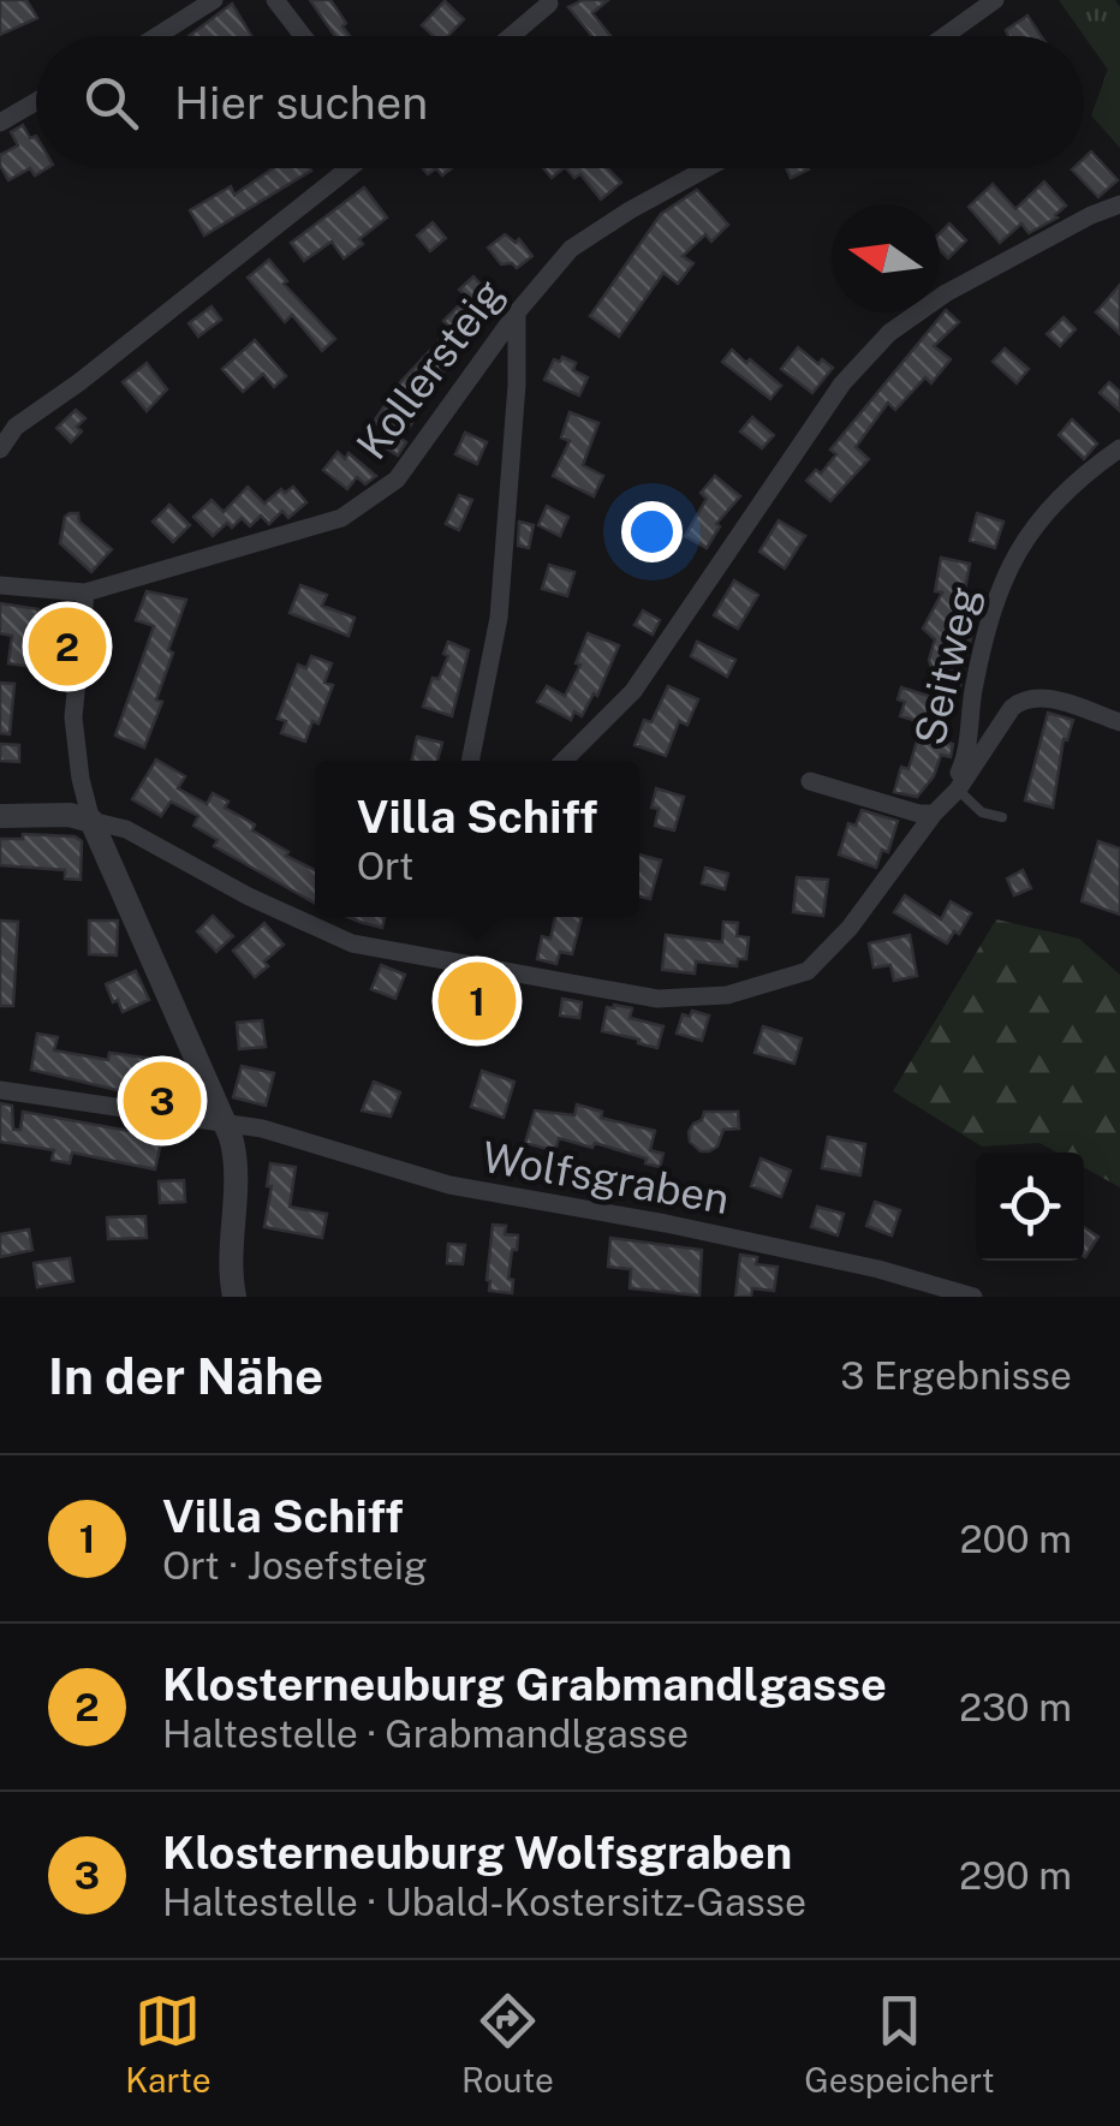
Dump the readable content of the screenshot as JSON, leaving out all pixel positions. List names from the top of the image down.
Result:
{
  "streets": {
    "street": ["Kollersteig", "Seitweg", "Wolfsgraben"]
  },
  "north": "left",
  "page": {
    "search": "Hier suchen",
    "pins": ["2", "1", "3"],
    "popup": ["Villa Schiff", "Ort"],
    "heading": ["In der Nähe", "3 Ergebnisse"],
    "list": [
      {
        "mark": "1",
        "name": "Villa Schiff",
        "note": "Ort · Josefsteig",
        "value": "200 m"
      },
      {
        "mark": "2",
        "name": "Klosterneuburg Grabmandlgasse",
        "note": "Haltestelle · Grabmandlgasse",
        "value": "230 m"
      },
      {
        "mark": "3",
        "name": "Klosterneuburg Wolfsgraben",
        "note": "Haltestelle · Ubald-Kostersitz-Gasse",
        "value": "290 m"
      }
    ],
    "nav": ["Karte", "Route", "Gespeichert"]
  }
}
